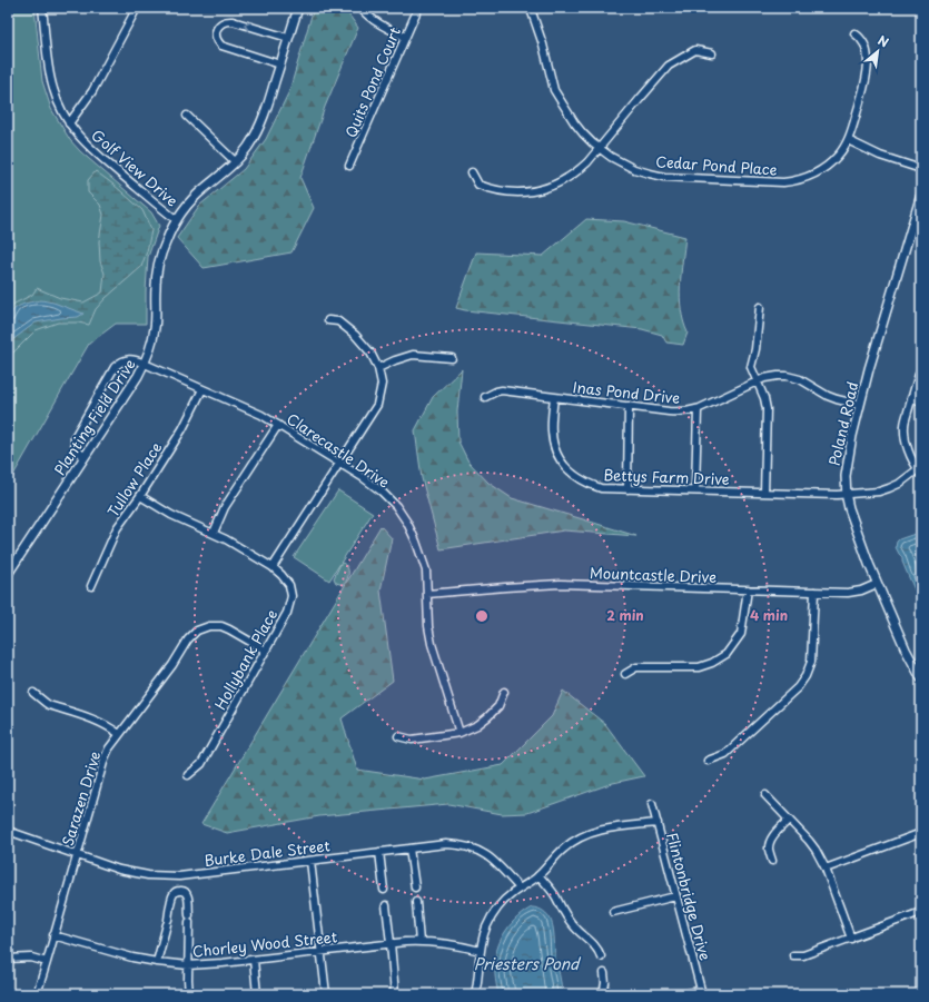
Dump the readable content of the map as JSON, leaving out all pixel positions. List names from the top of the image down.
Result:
{
  "streets": {
    "street": [
      "Quits Pond Court",
      "Cedar Pond Place",
      "Golf View Drive",
      "Inas Pond Drive",
      "Planting Field Drive",
      "Poland Road",
      "Clarecastle Drive",
      "Bettys Farm Drive",
      "Tullow Place",
      "Mountcastle Drive",
      "Hollybank Place",
      "Sarazen Drive",
      "Burke Dale Street",
      "Flintonbridge Drive",
      "Chorley Wood Street"
    ]
  },
  "crossings": [
    ["Golf View Drive", "Planting Field Drive"],
    ["Inas Pond Drive", "Poland Road"],
    ["Inas Pond Drive", "Bettys Farm Drive"],
    ["Planting Field Drive", "Clarecastle Drive"],
    ["Poland Road", "Bettys Farm Drive"],
    ["Poland Road", "Mountcastle Drive"],
    ["Clarecastle Drive", "Tullow Place"],
    ["Clarecastle Drive", "Mountcastle Drive"],
    ["Tullow Place", "Hollybank Place"],
    ["Hollybank Place", "Sarazen Drive"],
    ["Sarazen Drive", "Burke Dale Street"],
    ["Sarazen Drive", "Chorley Wood Street"]
  ],
  "water": ["Priesters Pond"],
  "north": "top right",
  "rings": ["2 min", "4 min"]
}
